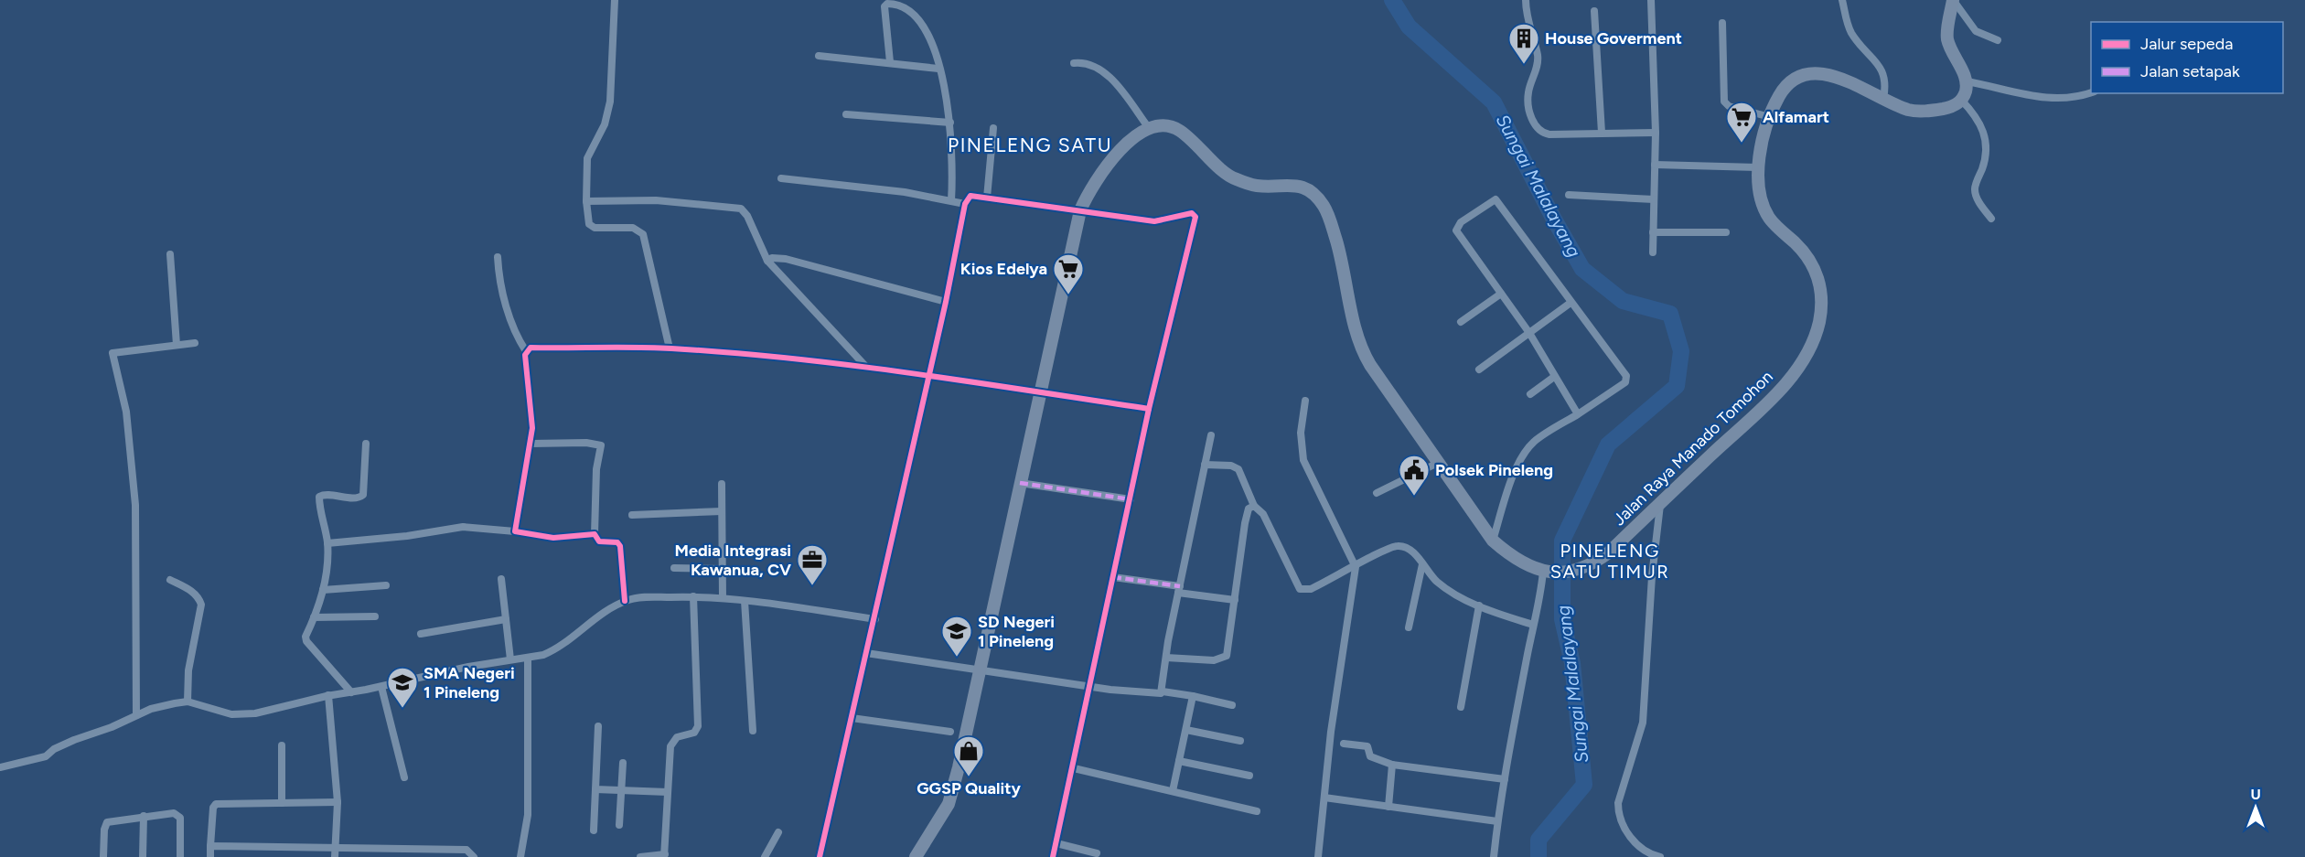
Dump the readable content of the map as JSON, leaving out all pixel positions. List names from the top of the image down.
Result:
{
  "streets": {
    "highway": ["Jalan Raya Manado Tomohon"]
  },
  "districts": ["PINELENG SATU", "PINELENG SATU TIMUR"],
  "water": ["Sungai Malalayang"],
  "places": {
    "building": ["House Goverment"],
    "supermarket": ["Alfamart", "Kios Edelya"],
    "public building": ["Polsek Pineleng"],
    "office": ["Media Integrasi Kawanua, CV"],
    "school or university": ["SD Negeri 1 Pineleng", "SMA Negeri 1 Pineleng"],
    "shop": ["GGSP Quality"]
  },
  "legend": ["Jalur sepeda", "Jalan setapak"],
  "north": "top"
}
